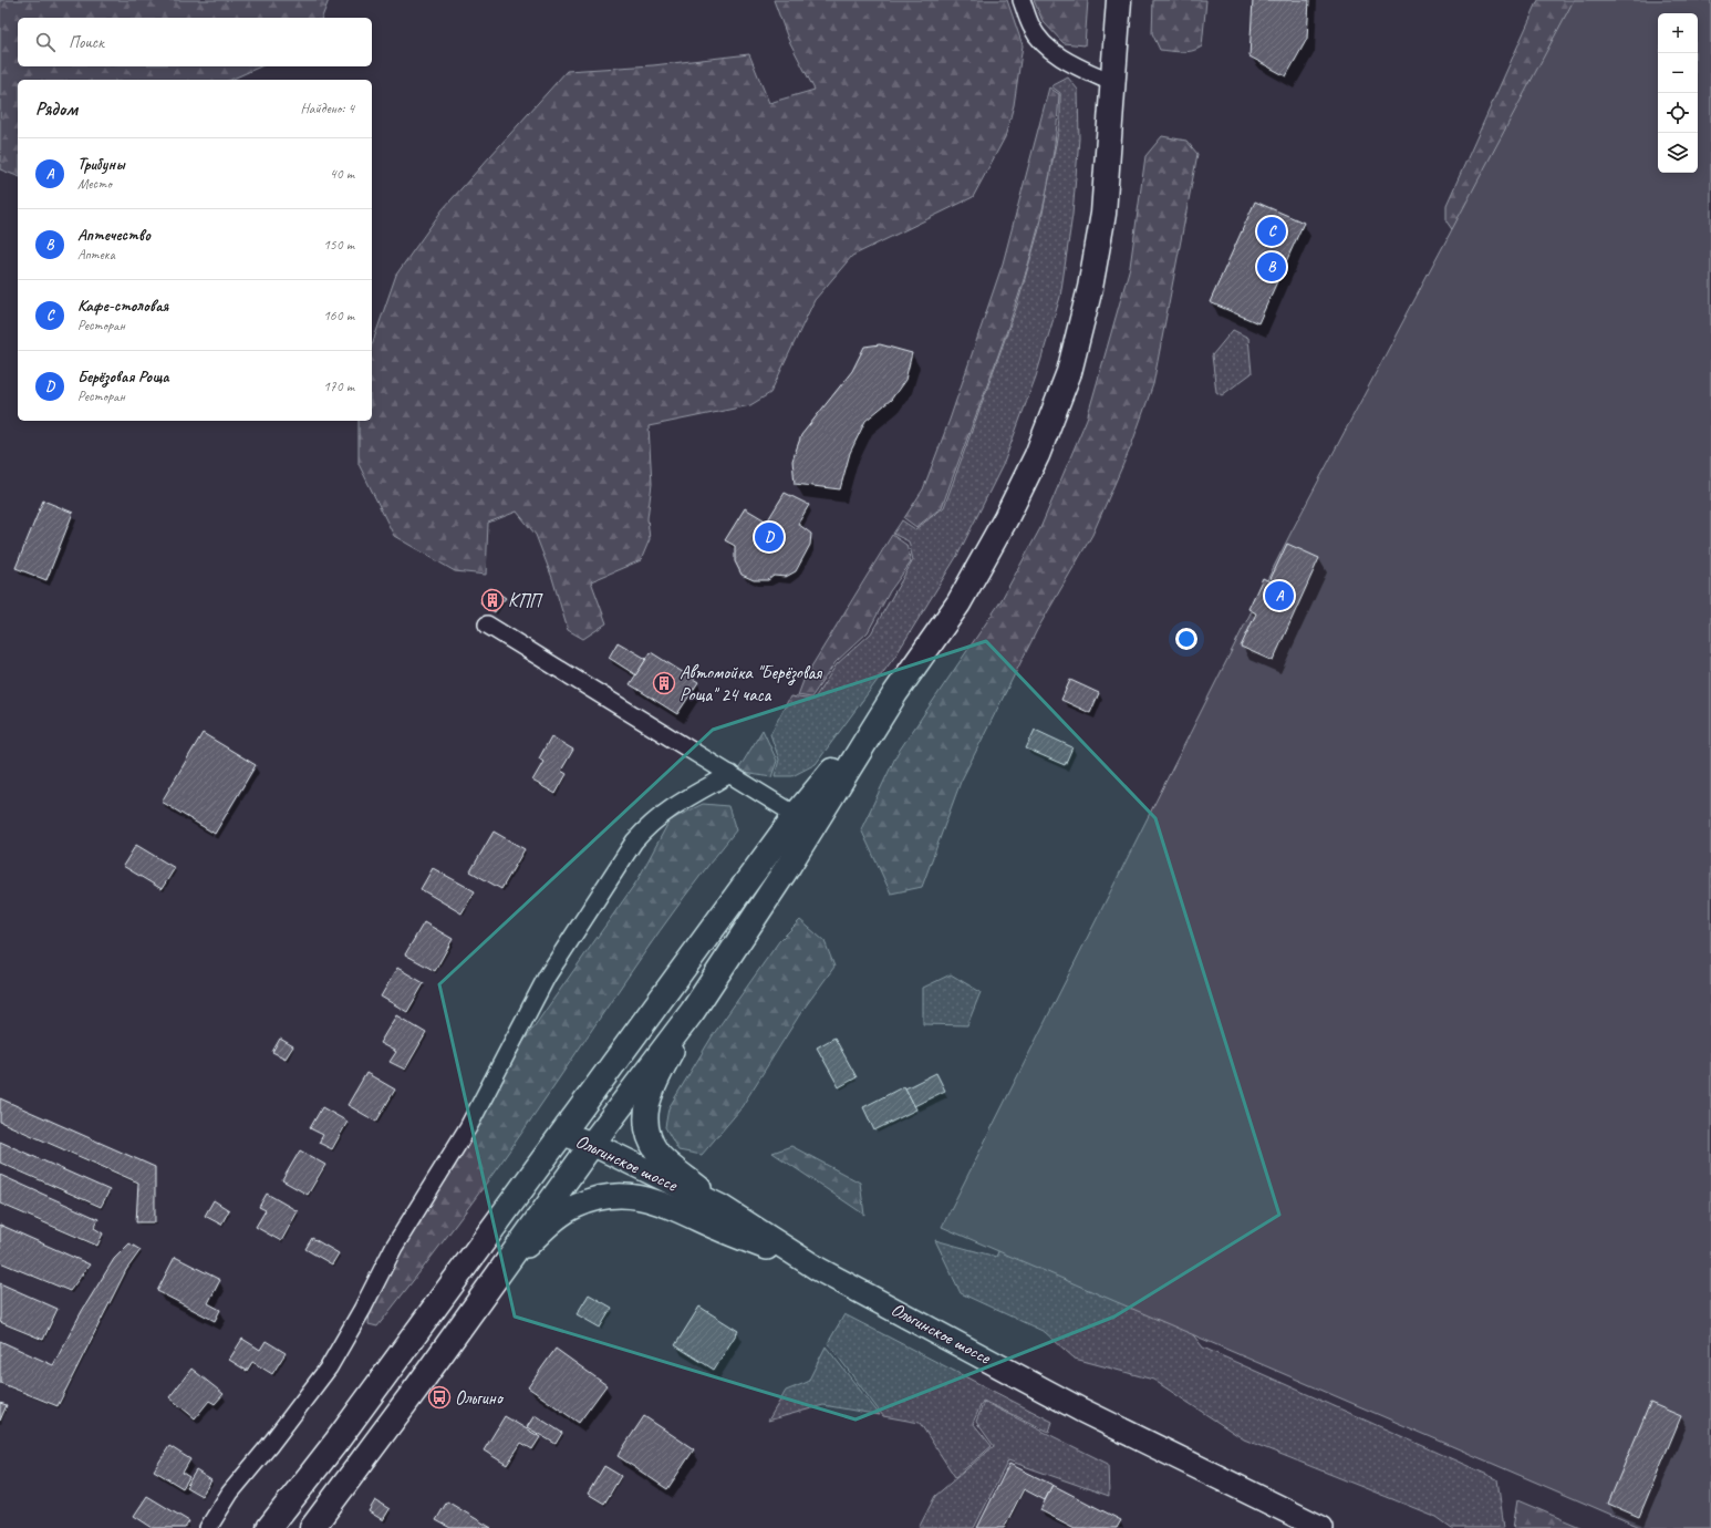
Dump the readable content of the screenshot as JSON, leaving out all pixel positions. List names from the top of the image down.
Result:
{
  "streets": {
    "main road": ["Ольгинское шоссе"]
  },
  "places": {
    "building": ["КПП", "Автомойка \"Берёзовая Роща\" 24 часа"],
    "bus stop": ["Ольгино"]
  },
  "page": {
    "map_buttons": ["+", "−"],
    "search": "Поиск",
    "heading": ["Рядом", "Найдено: 4"],
    "list": [
      {
        "mark": "A",
        "name": "Трибуны",
        "note": "Место",
        "value": "40 m"
      },
      {
        "mark": "B",
        "name": "Аптечество",
        "note": "Аптека",
        "value": "150 m"
      },
      {
        "mark": "C",
        "name": "Кафе-столовая",
        "note": "Ресторан",
        "value": "160 m"
      },
      {
        "mark": "D",
        "name": "Берёзовая Роща",
        "note": "Ресторан",
        "value": "170 m"
      }
    ],
    "pins": [
      "C",
      "B",
      "D",
      "A"
    ]
  }
}
